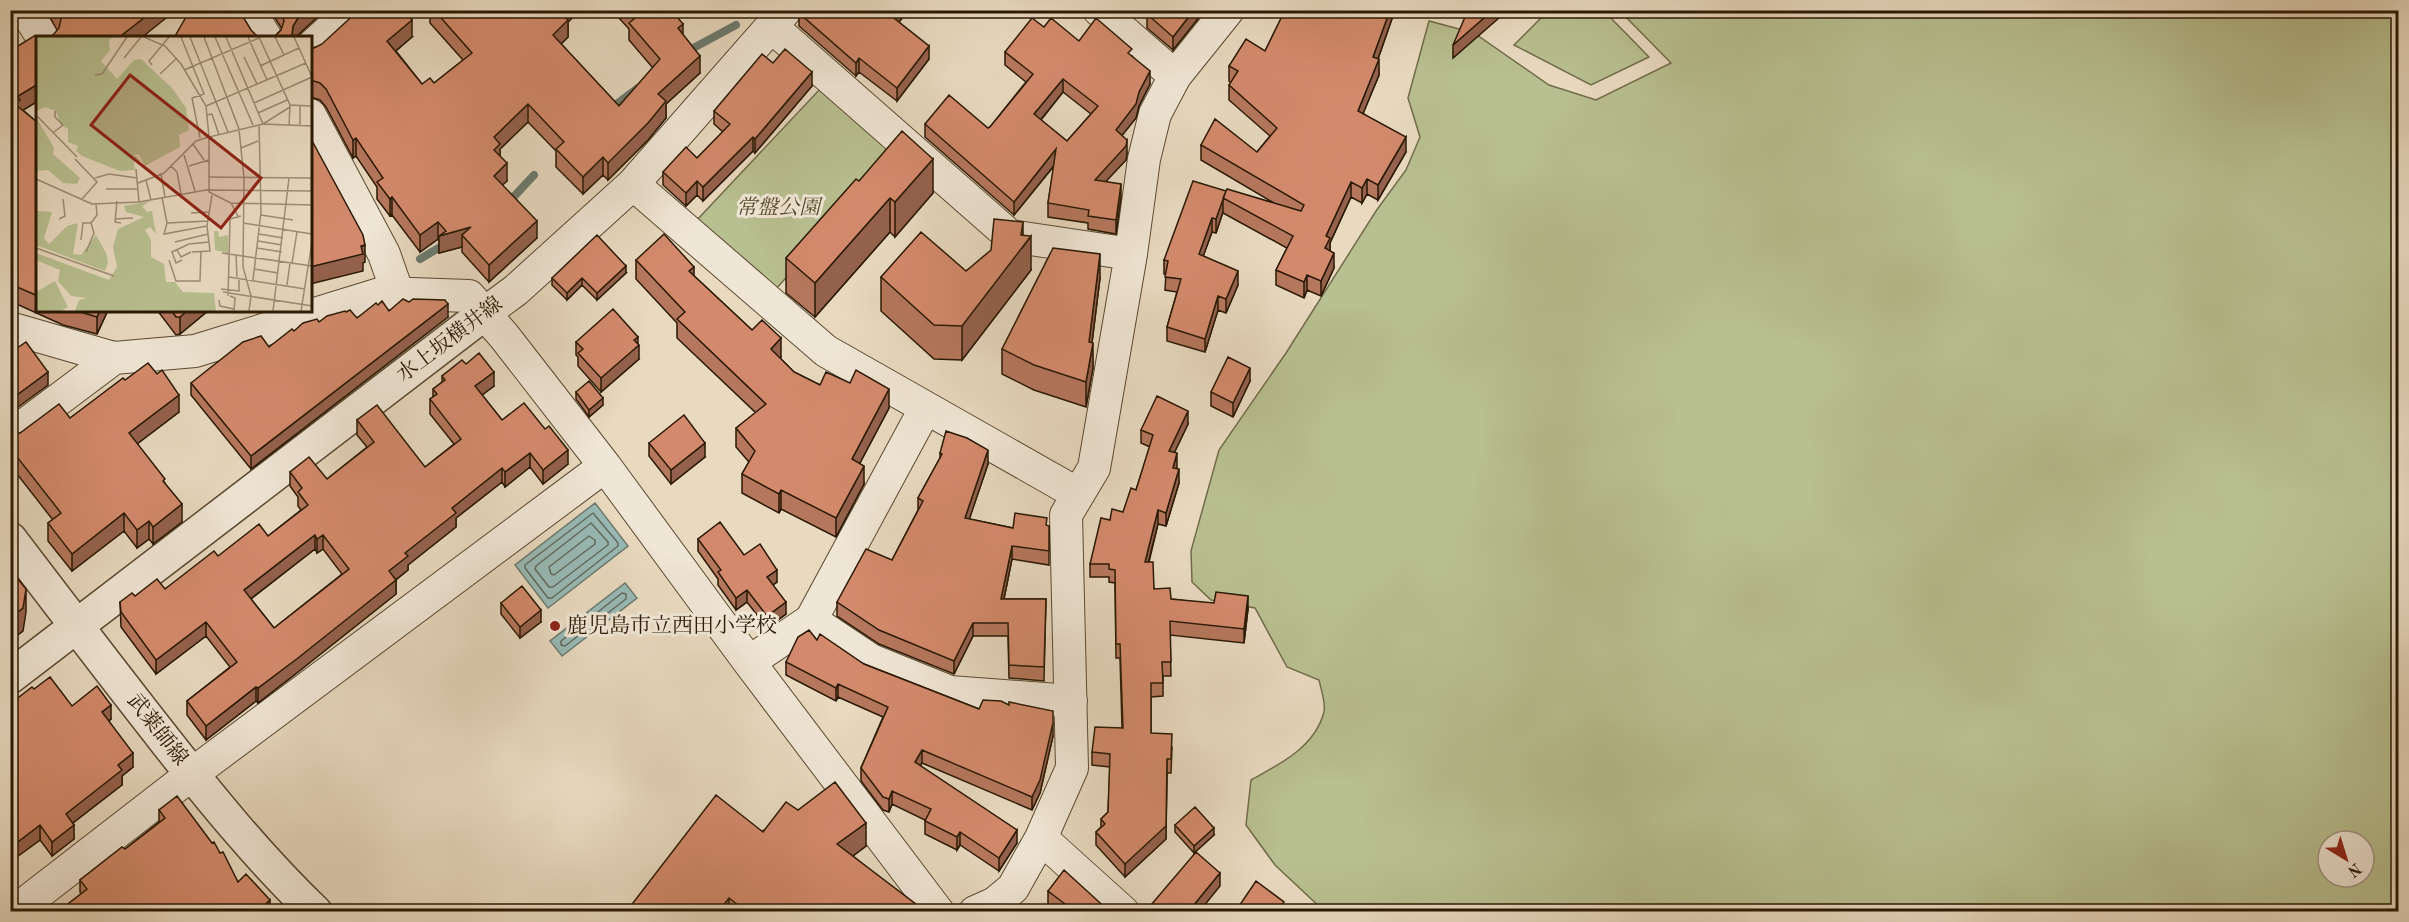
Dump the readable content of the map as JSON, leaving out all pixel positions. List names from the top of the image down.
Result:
{
  "streets": {
    "street": ["水上坂横井線", "武薬師線"]
  },
  "crossings": [
    ["水上坂横井線", "武薬師線"]
  ],
  "parks": ["常盤公園"],
  "places": ["鹿児島市立西田小学校"],
  "north": "bottom right"
}
